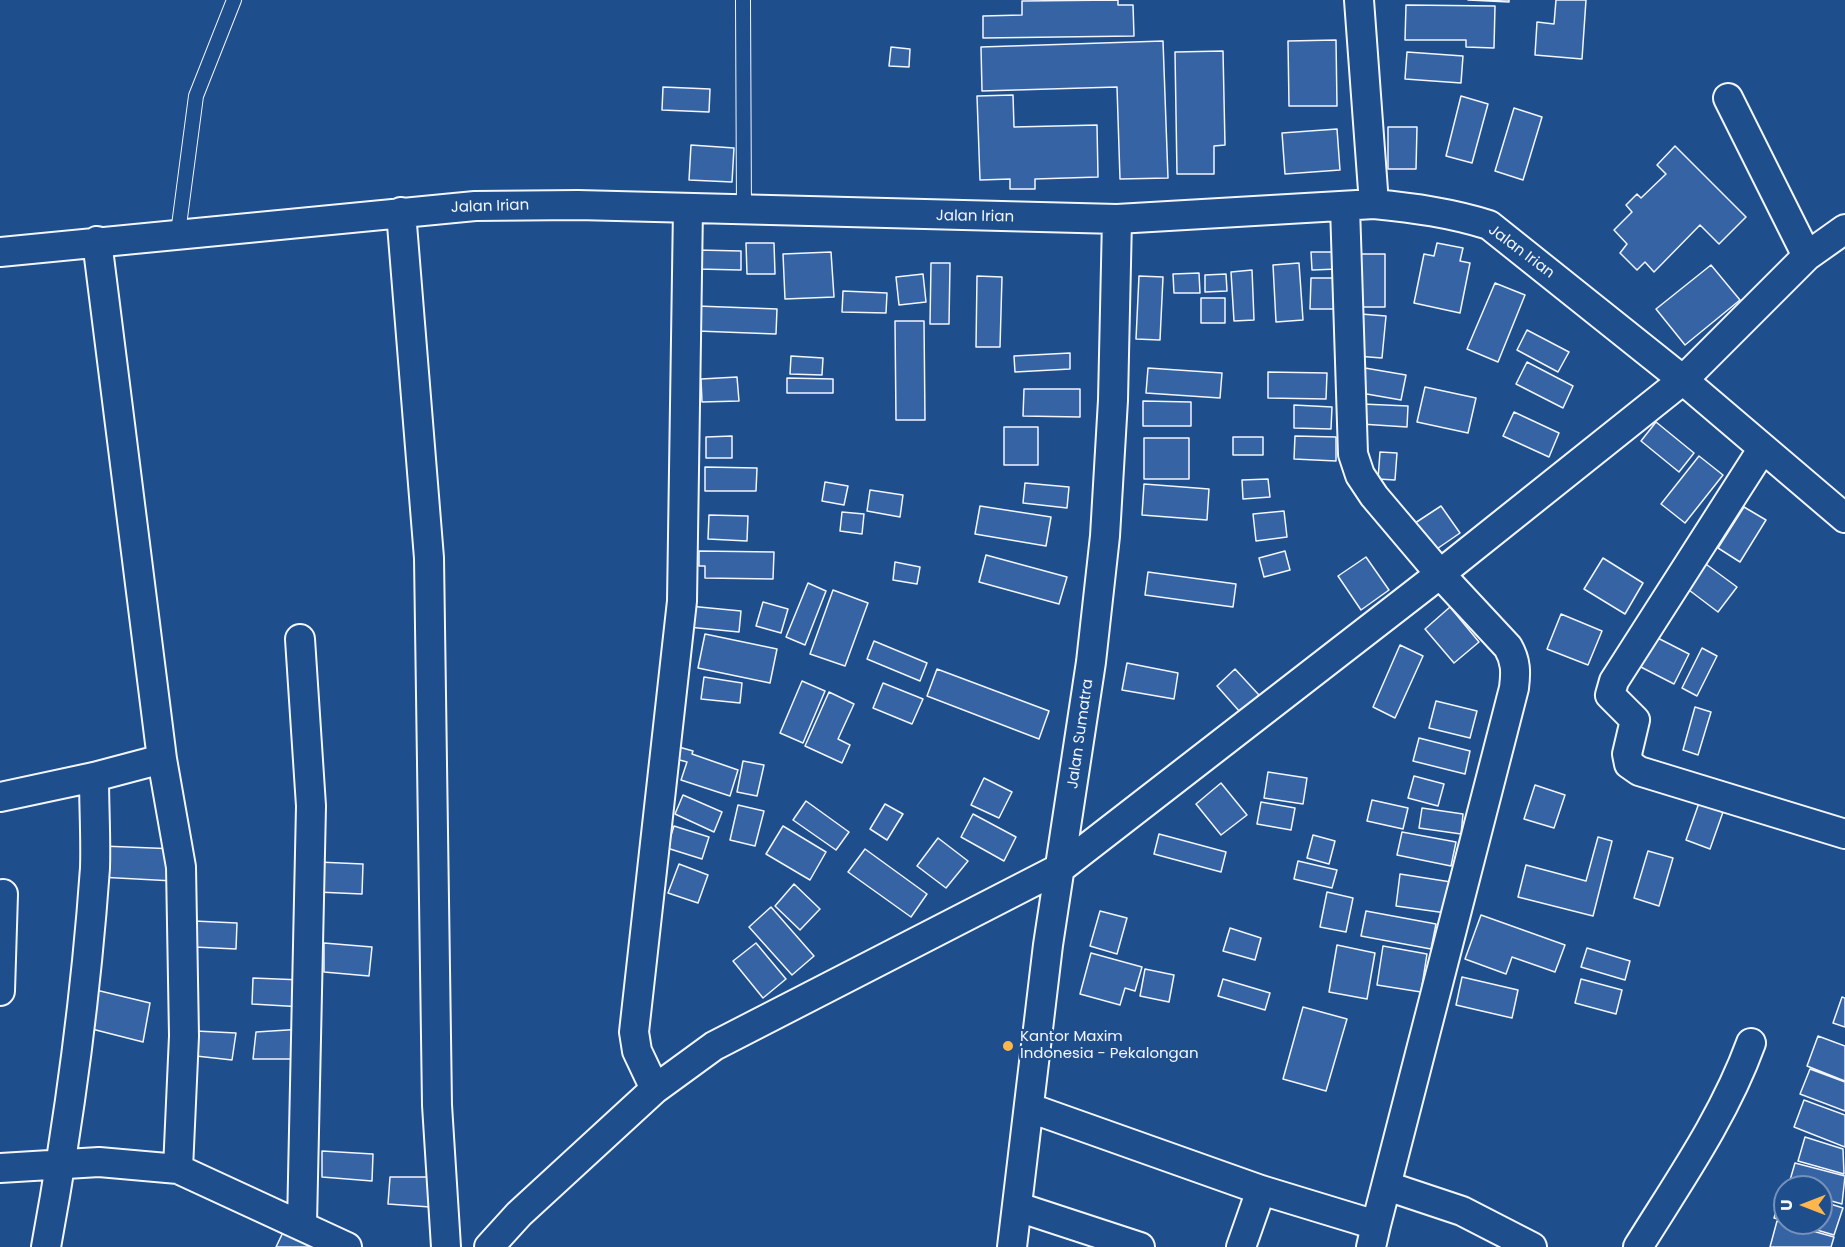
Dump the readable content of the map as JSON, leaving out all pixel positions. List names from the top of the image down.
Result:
{
  "streets": {
    "street": ["Jalan Irian", "Jalan Sumatra"]
  },
  "crossings": [
    ["Jalan Irian", "Jalan Sumatra"]
  ],
  "places": ["Kantor Maxim Indonesia - Pekalongan"],
  "north": "left"
}
